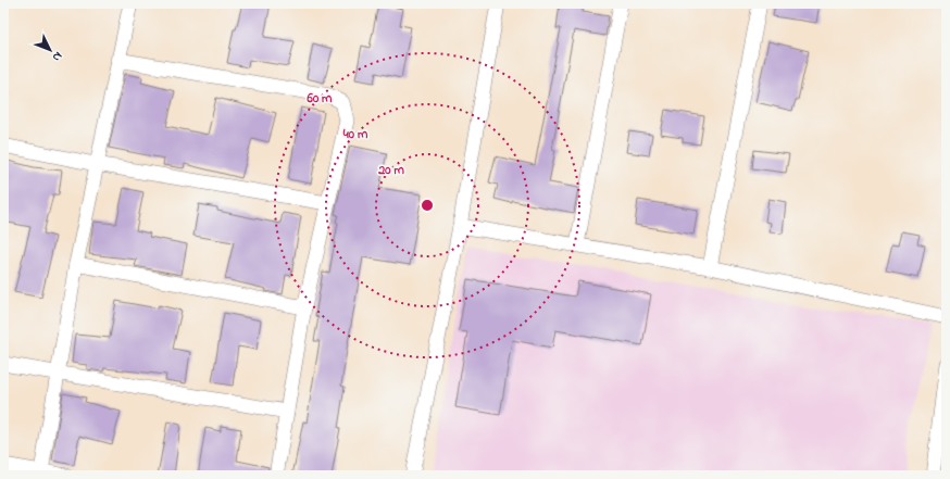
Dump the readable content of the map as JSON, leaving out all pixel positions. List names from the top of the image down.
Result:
{
  "north": "bottom right",
  "rings": ["60 m", "40 m", "20 m"]
}
